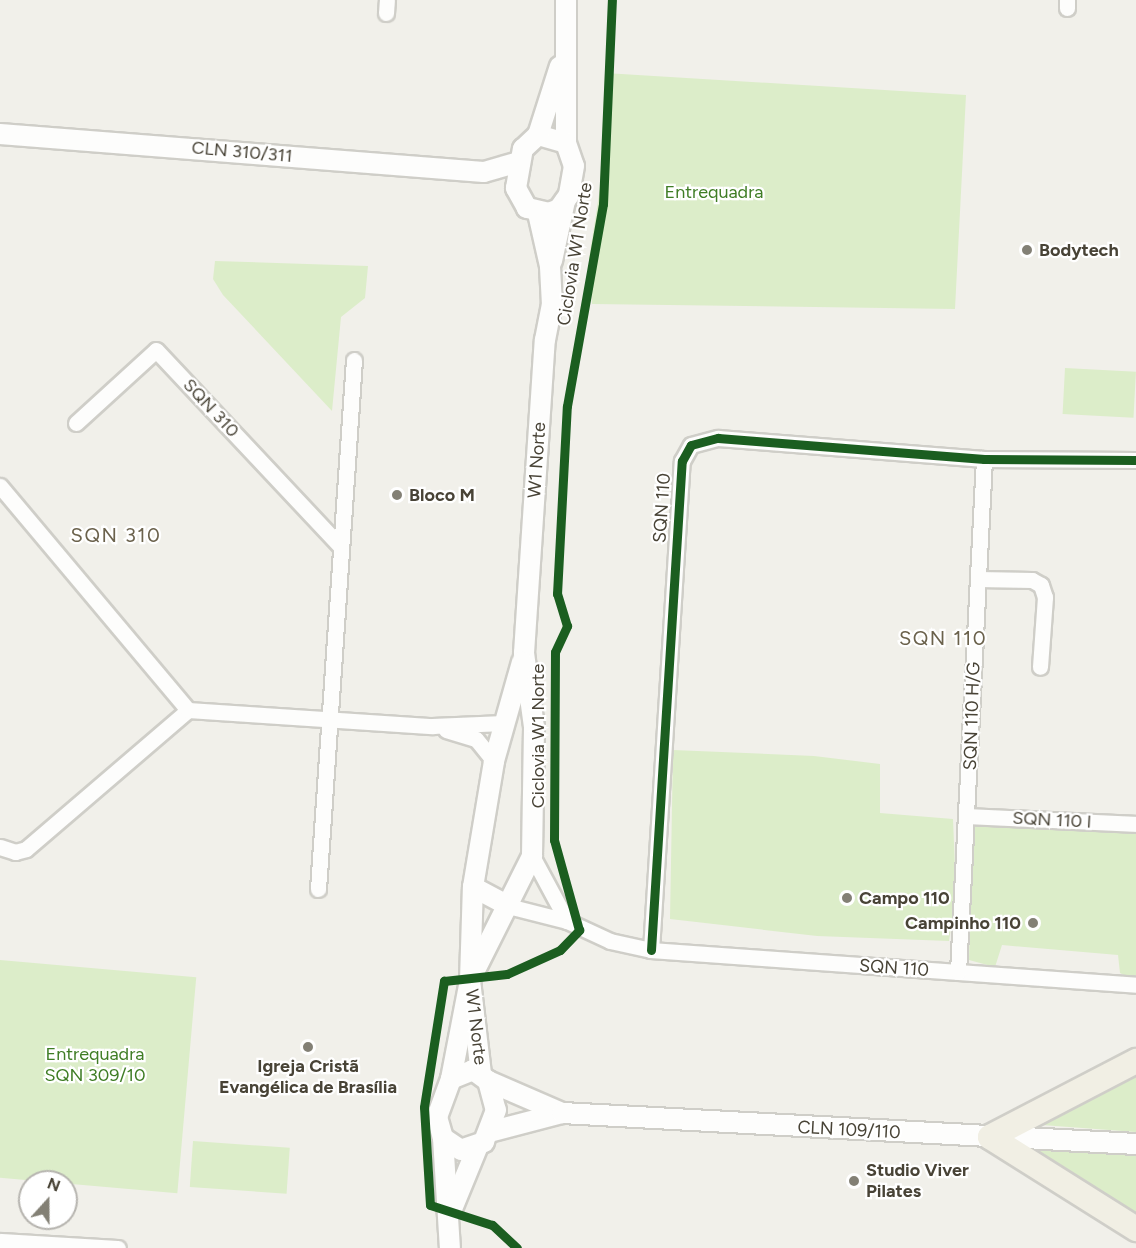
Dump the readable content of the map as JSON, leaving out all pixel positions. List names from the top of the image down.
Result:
{
  "streets": {
    "street": [
      "CLN 310/311",
      "SQN 310",
      "W1 Norte",
      "SQN 110",
      "SQN 110 H/G",
      "SQN 110 I",
      "CLN 109/110"
    ],
    "cycle path": ["Ciclovia W1 Norte"]
  },
  "crossings": [
    ["CLN 310/311", "W1 Norte"],
    ["W1 Norte", "SQN 110"],
    ["W1 Norte", "CLN 109/110"],
    ["SQN 110", "SQN 110 H/G"],
    ["SQN 110 H/G", "SQN 110 I"]
  ],
  "districts": ["SQN 310", "SQN 110"],
  "parks": ["Entrequadra", "Entrequadra SQN 309/10"],
  "places": [
    "Bodytech",
    "Bloco M",
    "Campo 110",
    "Campinho 110",
    "Igreja Cristã Evangélica de Brasília",
    "Studio Viver Pilates"
  ],
  "north": "top"
}
